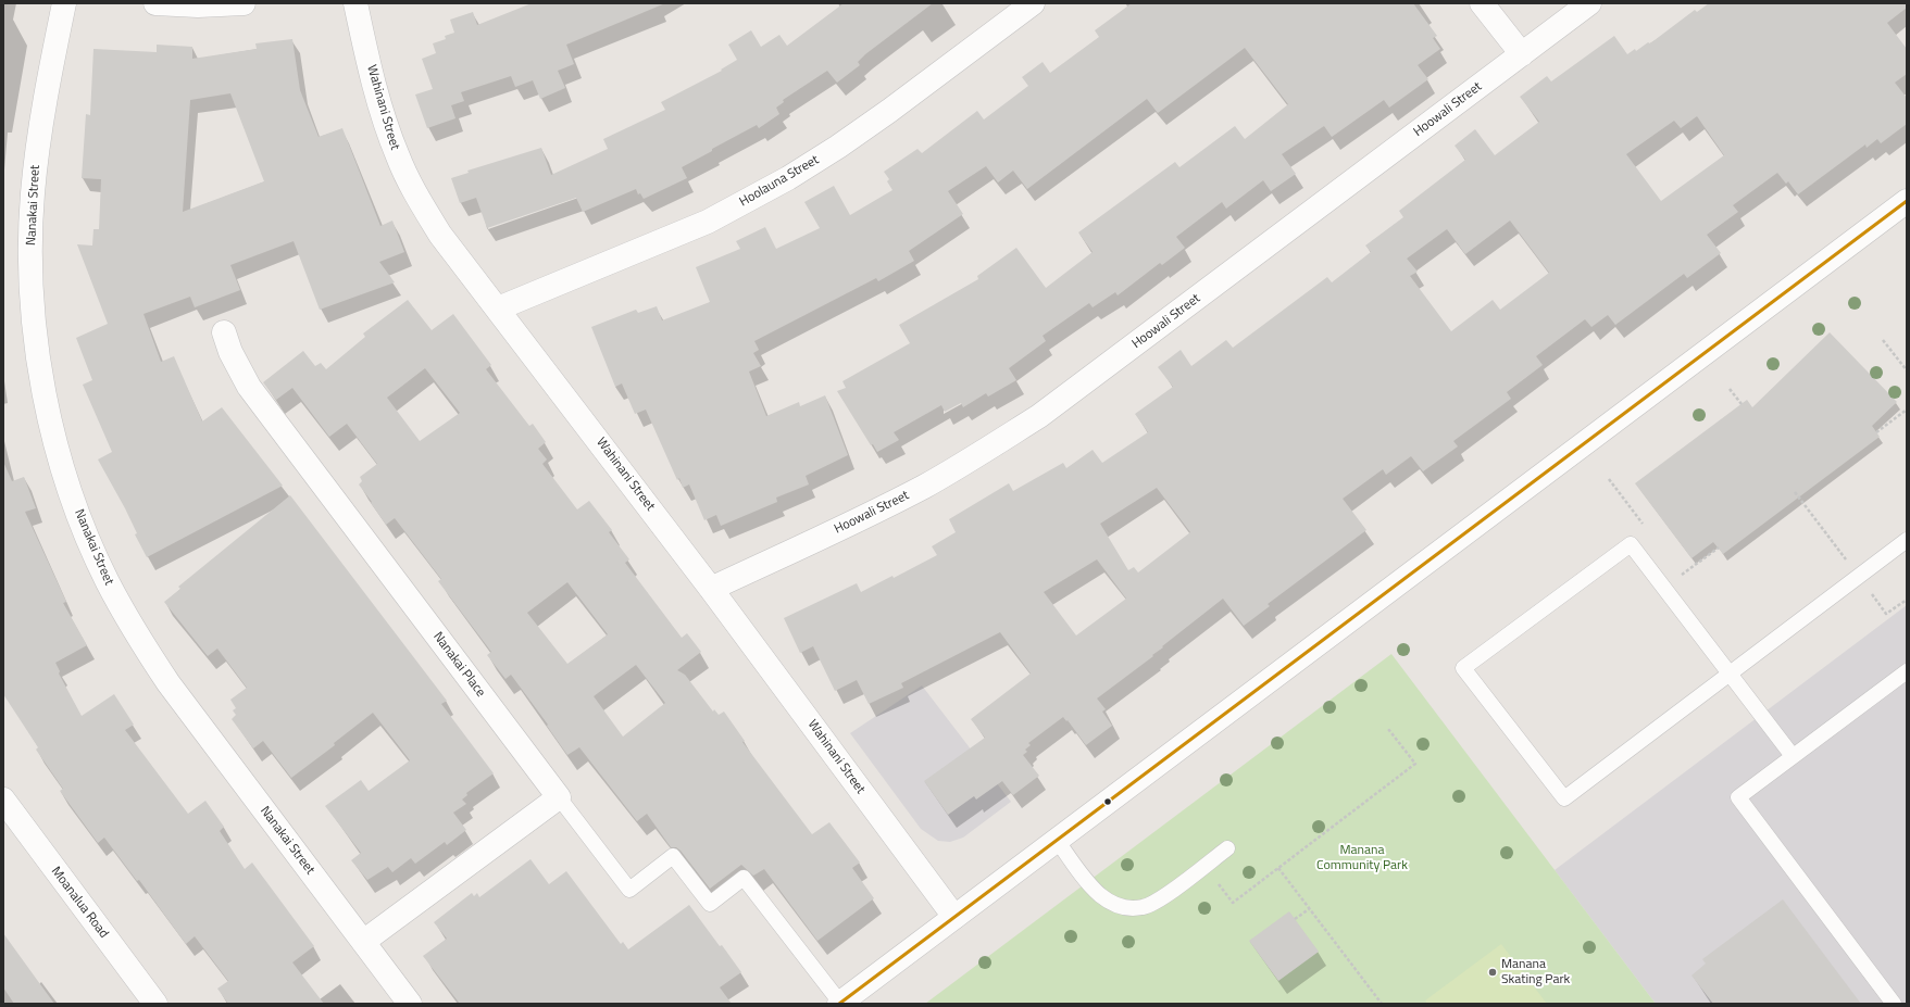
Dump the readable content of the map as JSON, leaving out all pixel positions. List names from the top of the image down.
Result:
{
  "streets": {
    "street": [
      "Wahinani Street",
      "Hoowali Street",
      "Hoolauna Street",
      "Nanakai Street",
      "Nanakai Place",
      "Moanalua Road"
    ]
  },
  "crossings": [
    ["Wahinani Street", "Hoowali Street"],
    ["Wahinani Street", "Hoolauna Street"]
  ],
  "parks": ["Manana Community Park"],
  "places": ["Manana Skating Park"]
}
